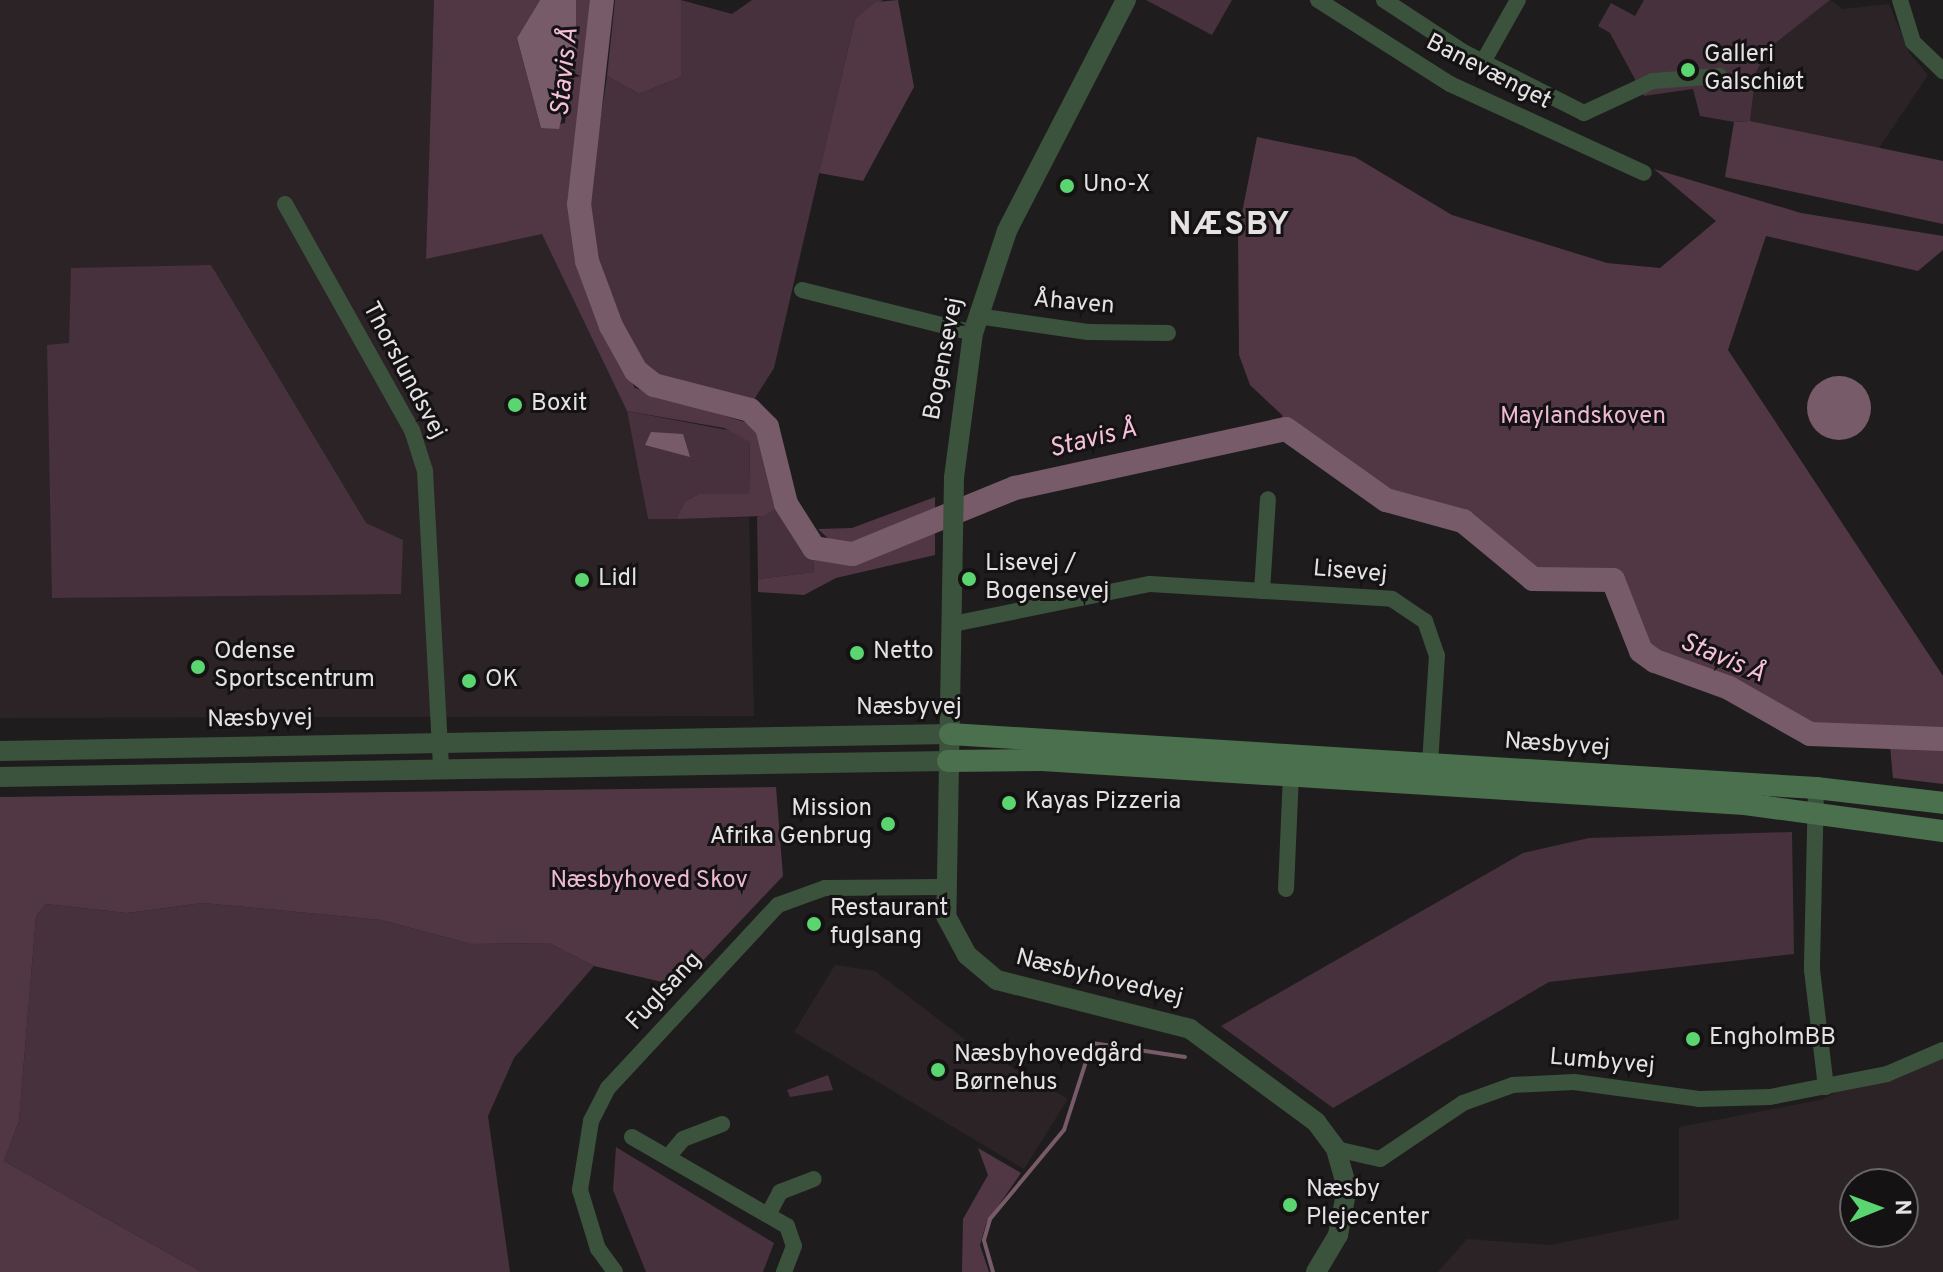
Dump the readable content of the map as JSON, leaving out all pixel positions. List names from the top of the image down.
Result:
{
  "streets": {
    "main road": ["Næsbyvej"],
    "street": [
      "Banevænget",
      "Åhaven",
      "Bogensevej",
      "Thorslundsvej",
      "Lisevej",
      "Næsbyhovedvej",
      "Fuglsang",
      "Lumbyvej"
    ]
  },
  "crossings": [
    ["Åhaven", "Bogensevej"],
    ["Bogensevej", "Lisevej"],
    ["Bogensevej", "Næsbyvej"],
    ["Bogensevej", "Næsbyhovedvej"],
    ["Thorslundsvej", "Næsbyvej"],
    ["Lisevej", "Næsbyvej"],
    ["Næsbyvej", "Næsbyhovedvej"],
    ["Næsbyhovedvej", "Fuglsang"],
    ["Næsbyhovedvej", "Lumbyvej"]
  ],
  "districts": ["NÆSBY"],
  "water": ["Stavis Å"],
  "parks": ["Maylandskoven", "Næsbyhoved Skov"],
  "places": [
    "Galleri Galschiøt",
    "Uno-X",
    "Boxit",
    "Lisevej / Bogensevej",
    "Lidl",
    "Netto",
    "Odense Sportscentrum",
    "OK",
    "Kayas Pizzeria",
    "Mission Afrika Genbrug",
    "Restaurant fuglsang",
    "EngholmBB",
    "Næsbyhovedgård Børnehus",
    "Næsby Plejecenter"
  ],
  "north": "right"
}
